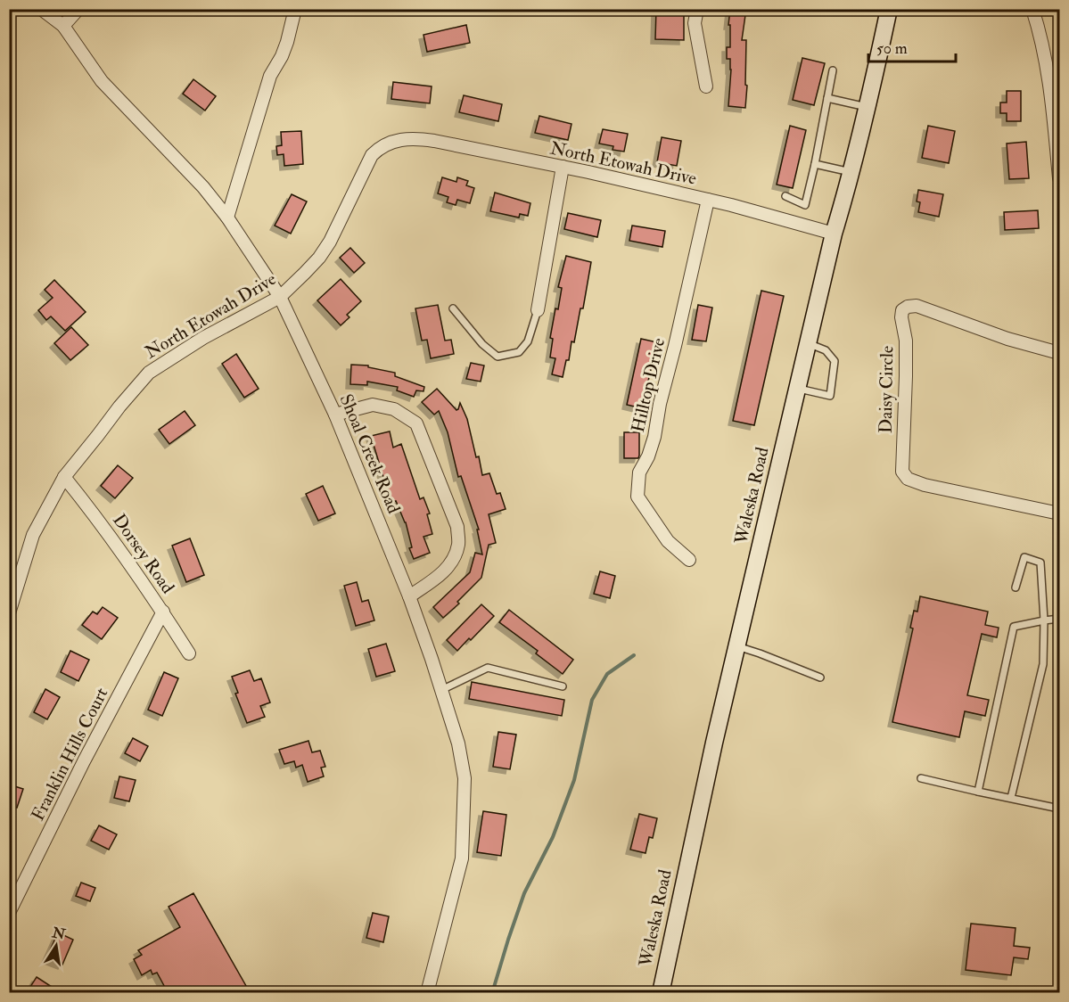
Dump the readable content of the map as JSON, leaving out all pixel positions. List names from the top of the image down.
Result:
{
  "streets": {
    "main road": ["Waleska Road"],
    "street": [
      "North Etowah Drive",
      "Hilltop Drive",
      "Daisy Circle",
      "Shoal Creek Road",
      "Dorsey Road",
      "Franklin Hills Court"
    ]
  },
  "crossings": [
    ["North Etowah Drive", "Hilltop Drive"],
    ["North Etowah Drive", "Shoal Creek Road"],
    ["North Etowah Drive", "Waleska Road"],
    ["North Etowah Drive", "Dorsey Road"],
    ["Dorsey Road", "Franklin Hills Court"]
  ],
  "scale_bar": "50 m",
  "north": "top"
}
